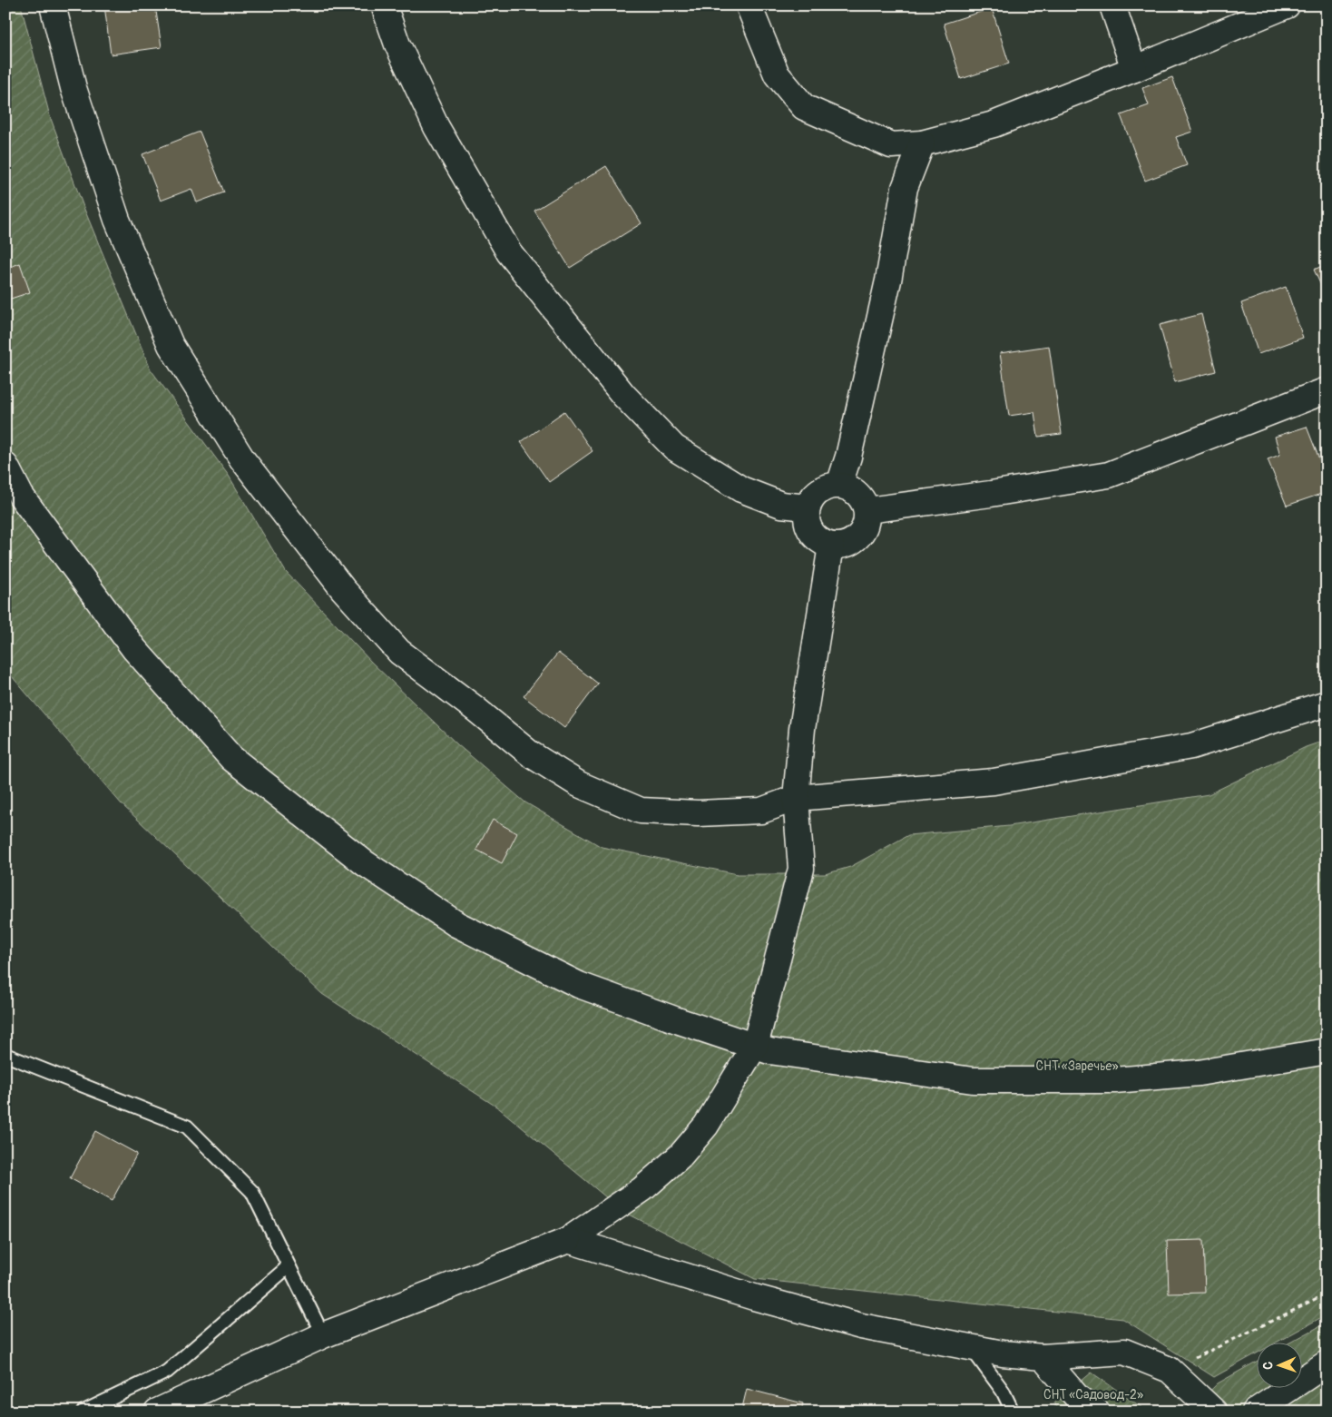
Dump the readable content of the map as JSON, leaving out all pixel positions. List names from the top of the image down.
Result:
{
  "parks": ["СНТ «Заречье»", "СНТ «Садовод-2»"],
  "north": "left"
}
